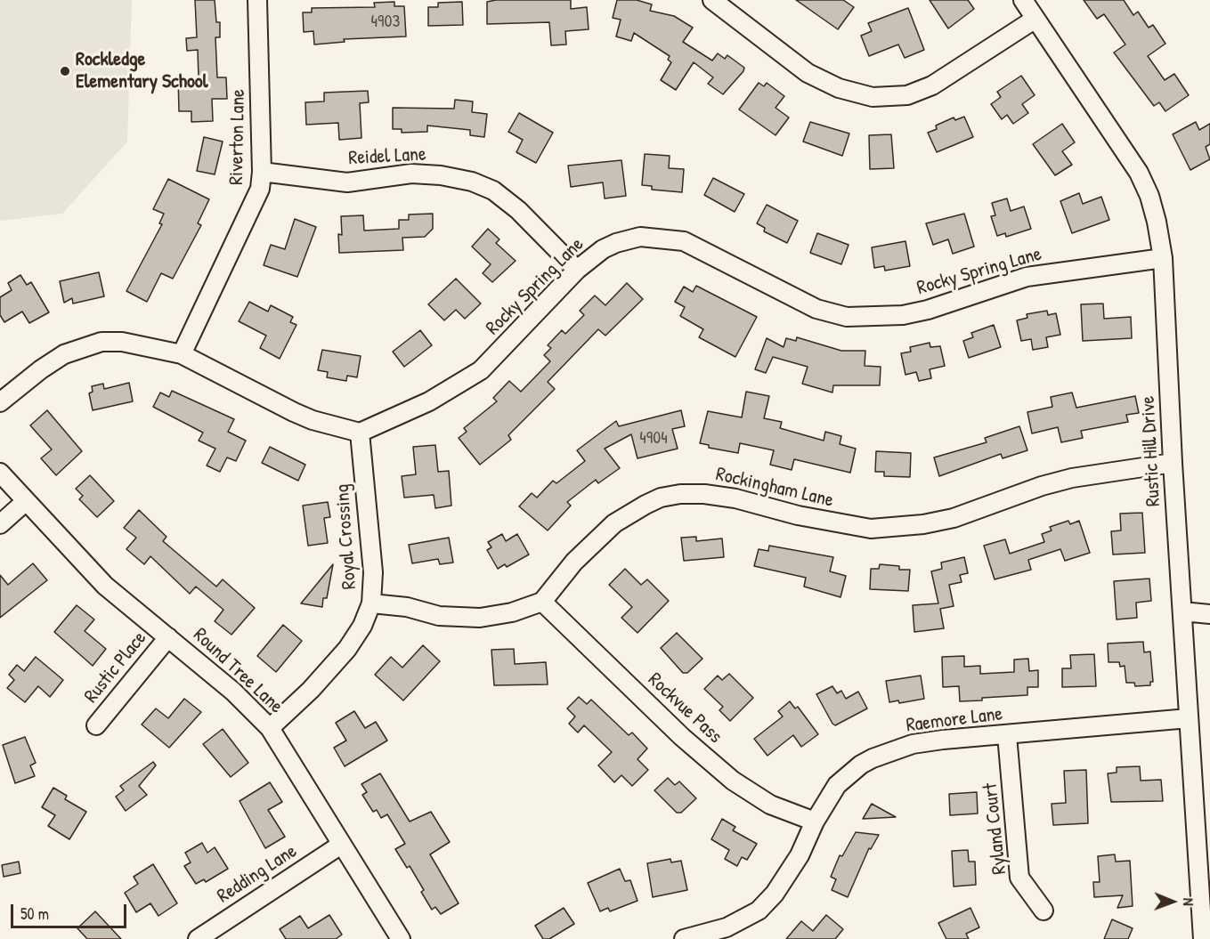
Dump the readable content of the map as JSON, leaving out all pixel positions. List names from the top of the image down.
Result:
{
  "streets": {
    "street": [
      "Riverton Lane",
      "Reidel Lane",
      "Rocky Spring Lane",
      "Rustic Hill Drive",
      "Rockingham Lane",
      "Royal Crossing",
      "Rustic Place",
      "Round Tree Lane",
      "Rockvue Pass",
      "Raemore Lane",
      "Ryland Court",
      "Redding Lane"
    ]
  },
  "crossings": [
    ["Riverton Lane", "Reidel Lane"],
    ["Reidel Lane", "Rocky Spring Lane"],
    ["Rocky Spring Lane", "Rustic Hill Drive"],
    ["Rocky Spring Lane", "Royal Crossing"],
    ["Rustic Hill Drive", "Rockingham Lane"],
    ["Rustic Hill Drive", "Raemore Lane"],
    ["Rockingham Lane", "Rockvue Pass"],
    ["Royal Crossing", "Round Tree Lane"],
    ["Rustic Place", "Round Tree Lane"],
    ["Round Tree Lane", "Redding Lane"],
    ["Rockvue Pass", "Raemore Lane"],
    ["Raemore Lane", "Ryland Court"]
  ],
  "places": ["Rockledge Elementary School"],
  "house_numbers": ["4903", "4904"],
  "scale_bar": "50 m",
  "north": "right"
}
